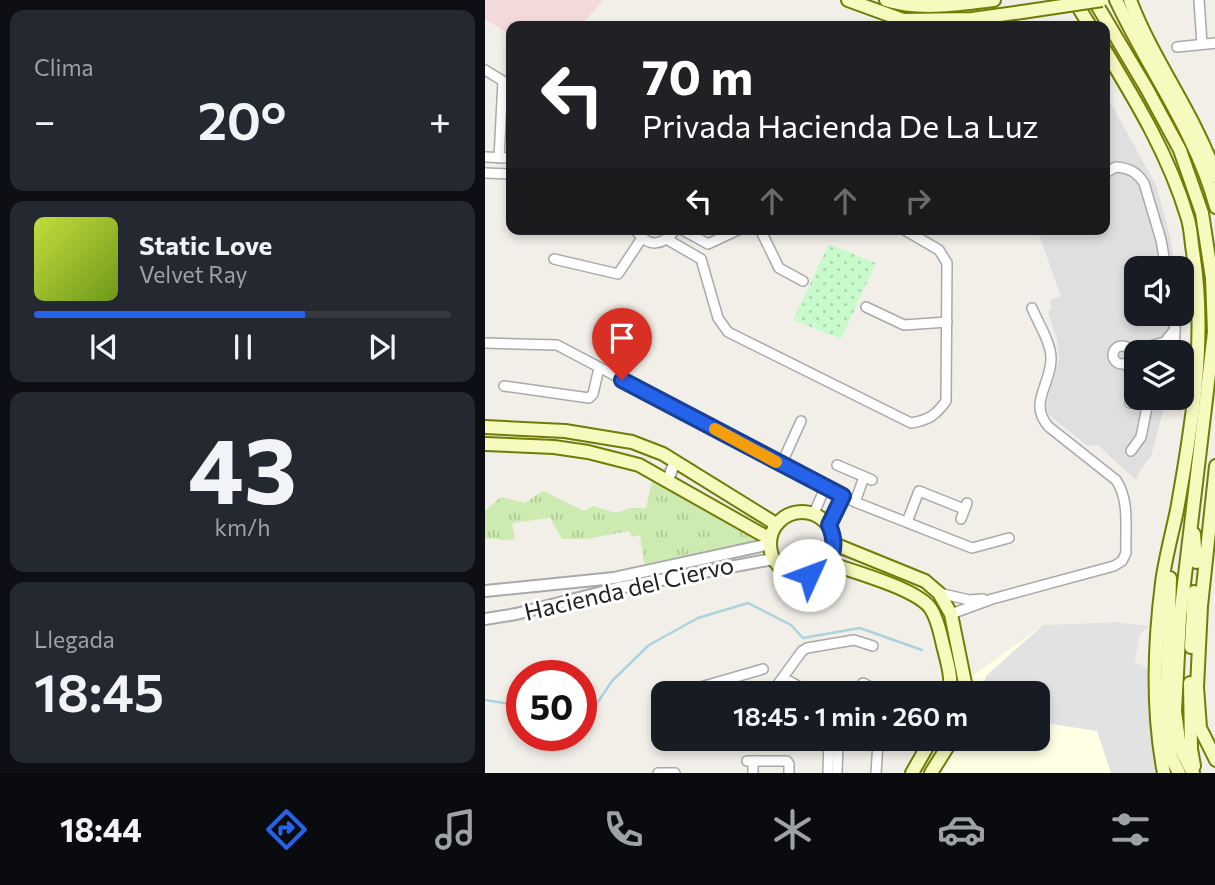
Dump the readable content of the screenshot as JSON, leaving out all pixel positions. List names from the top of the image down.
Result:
{
  "streets": {
    "street": ["Hacienda del Ciervo"]
  },
  "page": {
    "tile": [
      "Clima",
      ["43", "km/h"],
      ["Llegada", "18:45"]
    ],
    "turn": ["70 m", "Privada Hacienda De La Luz"],
    "heat": ["−", "20°", "+"],
    "song": ["Static Love", "Velvet Ray"],
    "limit": "50",
    "trip": "18:45 · 1 min · 260 m",
    "tabs": "18:44"
  }
}
